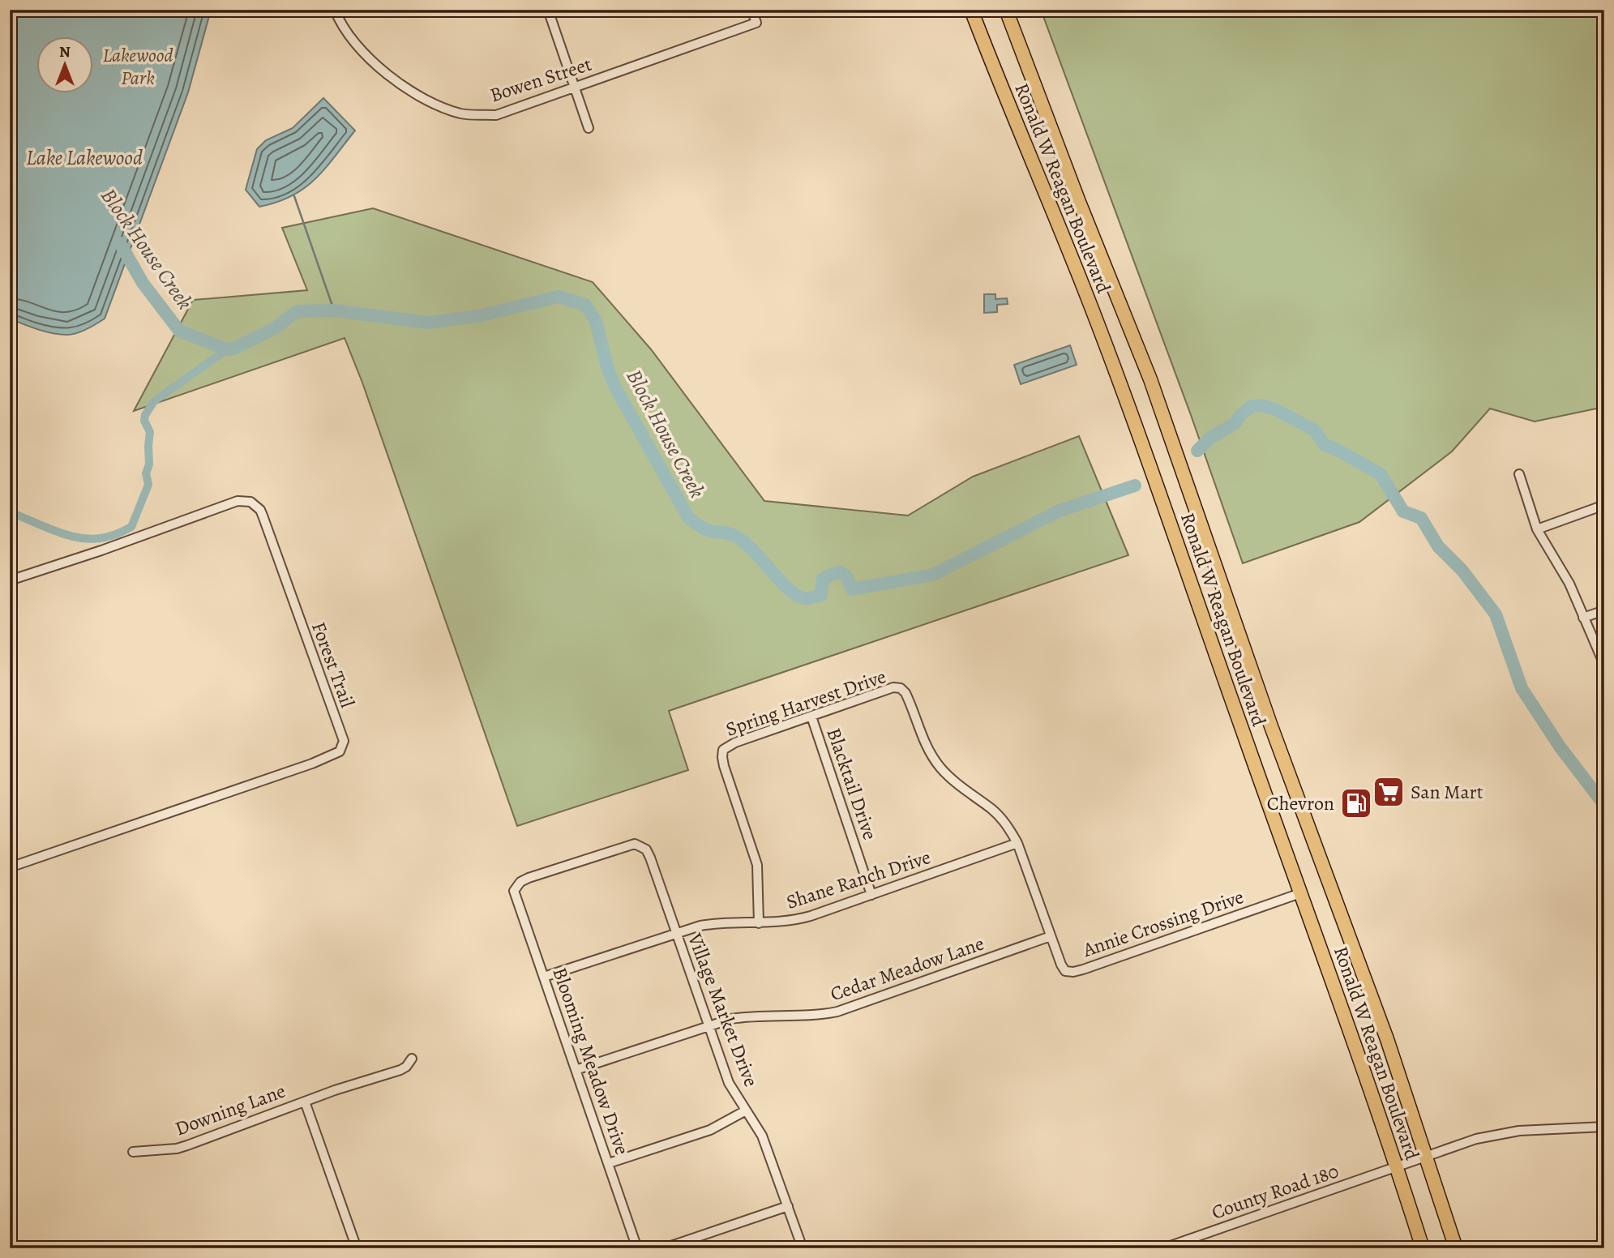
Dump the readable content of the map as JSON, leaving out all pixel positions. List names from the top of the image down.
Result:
{
  "streets": {
    "main road": ["Ronald W Reagan Boulevard"],
    "street": [
      "Bowen Street",
      "Forest Trail",
      "Spring Harvest Drive",
      "Blacktail Drive",
      "Shane Ranch Drive",
      "Annie Crossing Drive",
      "Cedar Meadow Lane",
      "Village Market Drive",
      "Blooming Meadow Drive",
      "Downing Lane",
      "County Road 180"
    ]
  },
  "crossings": [
    ["Ronald W Reagan Boulevard", "Annie Crossing Drive"],
    ["Ronald W Reagan Boulevard", "County Road 180"],
    ["Spring Harvest Drive", "Blacktail Drive"],
    ["Spring Harvest Drive", "Shane Ranch Drive"],
    ["Spring Harvest Drive", "Annie Crossing Drive"],
    ["Blacktail Drive", "Shane Ranch Drive"],
    ["Shane Ranch Drive", "Annie Crossing Drive"],
    ["Shane Ranch Drive", "Village Market Drive"],
    ["Shane Ranch Drive", "Blooming Meadow Drive"],
    ["Annie Crossing Drive", "Cedar Meadow Lane"],
    ["Cedar Meadow Lane", "Village Market Drive"],
    ["Cedar Meadow Lane", "Blooming Meadow Drive"],
    ["Village Market Drive", "Blooming Meadow Drive"]
  ],
  "water": ["Lake Lakewood", "Block House Creek"],
  "parks": ["Lakewood Park"],
  "places": {
    "supermarket": ["San Mart"],
    "fuel station": ["Chevron"]
  },
  "north": "top"
}
